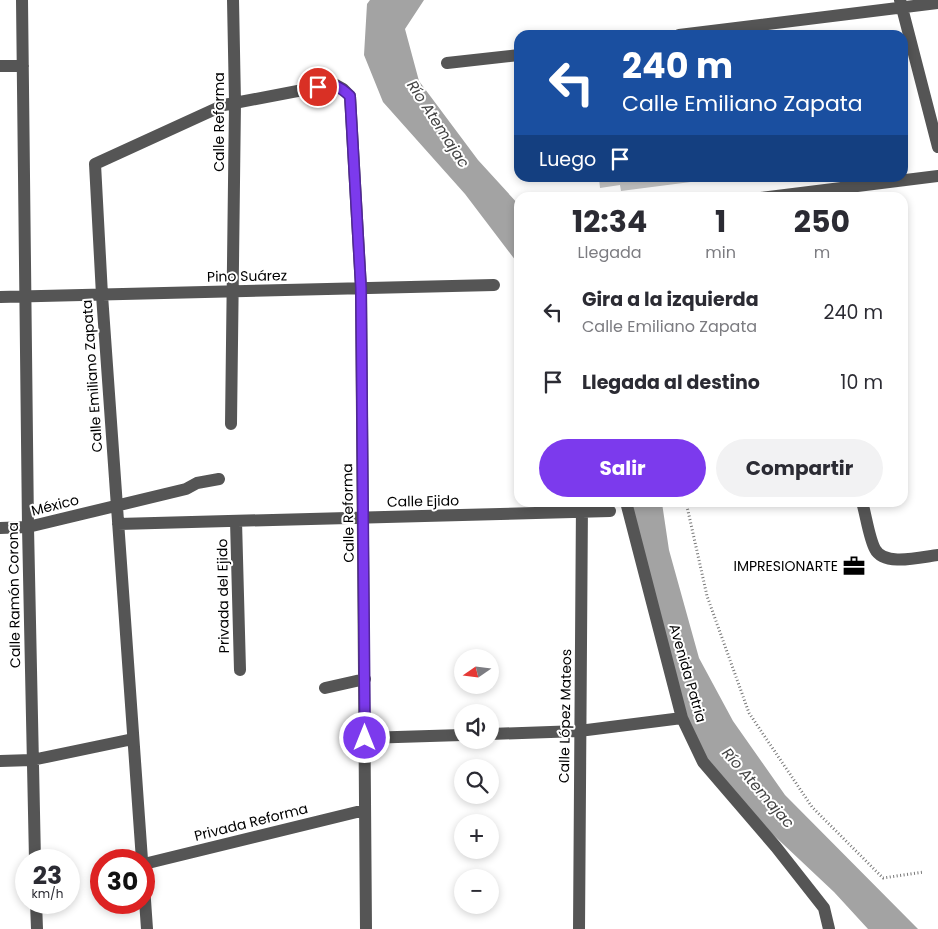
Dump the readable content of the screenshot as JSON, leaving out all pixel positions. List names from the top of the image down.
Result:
{
  "streets": {
    "street": [
      "Calle Reforma",
      "Pino Suárez",
      "Calle Emiliano Zapata",
      "Calle Ejido",
      "México",
      "Calle Ramón Corona",
      "Privada del Ejido",
      "Avenida Patria",
      "Calle López Mateos",
      "Privada Reforma"
    ]
  },
  "crossings": [
    ["Calle Reforma", "Pino Suárez"],
    ["Calle Reforma", "Calle Emiliano Zapata"],
    ["Calle Reforma", "Calle Ejido"],
    ["Calle Reforma", "Privada Reforma"],
    ["Pino Suárez", "Calle Emiliano Zapata"],
    ["Pino Suárez", "Calle Ramón Corona"],
    ["Calle Emiliano Zapata", "Calle Ejido"],
    ["Calle Emiliano Zapata", "México"],
    ["Calle Ejido", "Privada del Ejido"],
    ["Calle Ejido", "Calle López Mateos"],
    ["México", "Calle Ramón Corona"]
  ],
  "water": ["Río Atemajac"],
  "places": {
    "office": ["IMPRESIONARTE"]
  },
  "north": "left",
  "page": {
    "turn": ["240 m", "Calle Emiliano Zapata"],
    "then": "Luego",
    "eta": [
      "12:34",
      "Llegada",
      "1",
      "min",
      "250",
      "m"
    ],
    "list": [
      {
        "name": "Gira a la izquierda",
        "note": "Calle Emiliano Zapata",
        "value": "240 m"
      },
      {
        "name": "Llegada al destino",
        "value": "10 m"
      }
    ],
    "buttons": ["Salir", "Compartir"],
    "map_buttons": ["+", "−"],
    "speed": "23 km/h",
    "limit": "30"
  }
}
